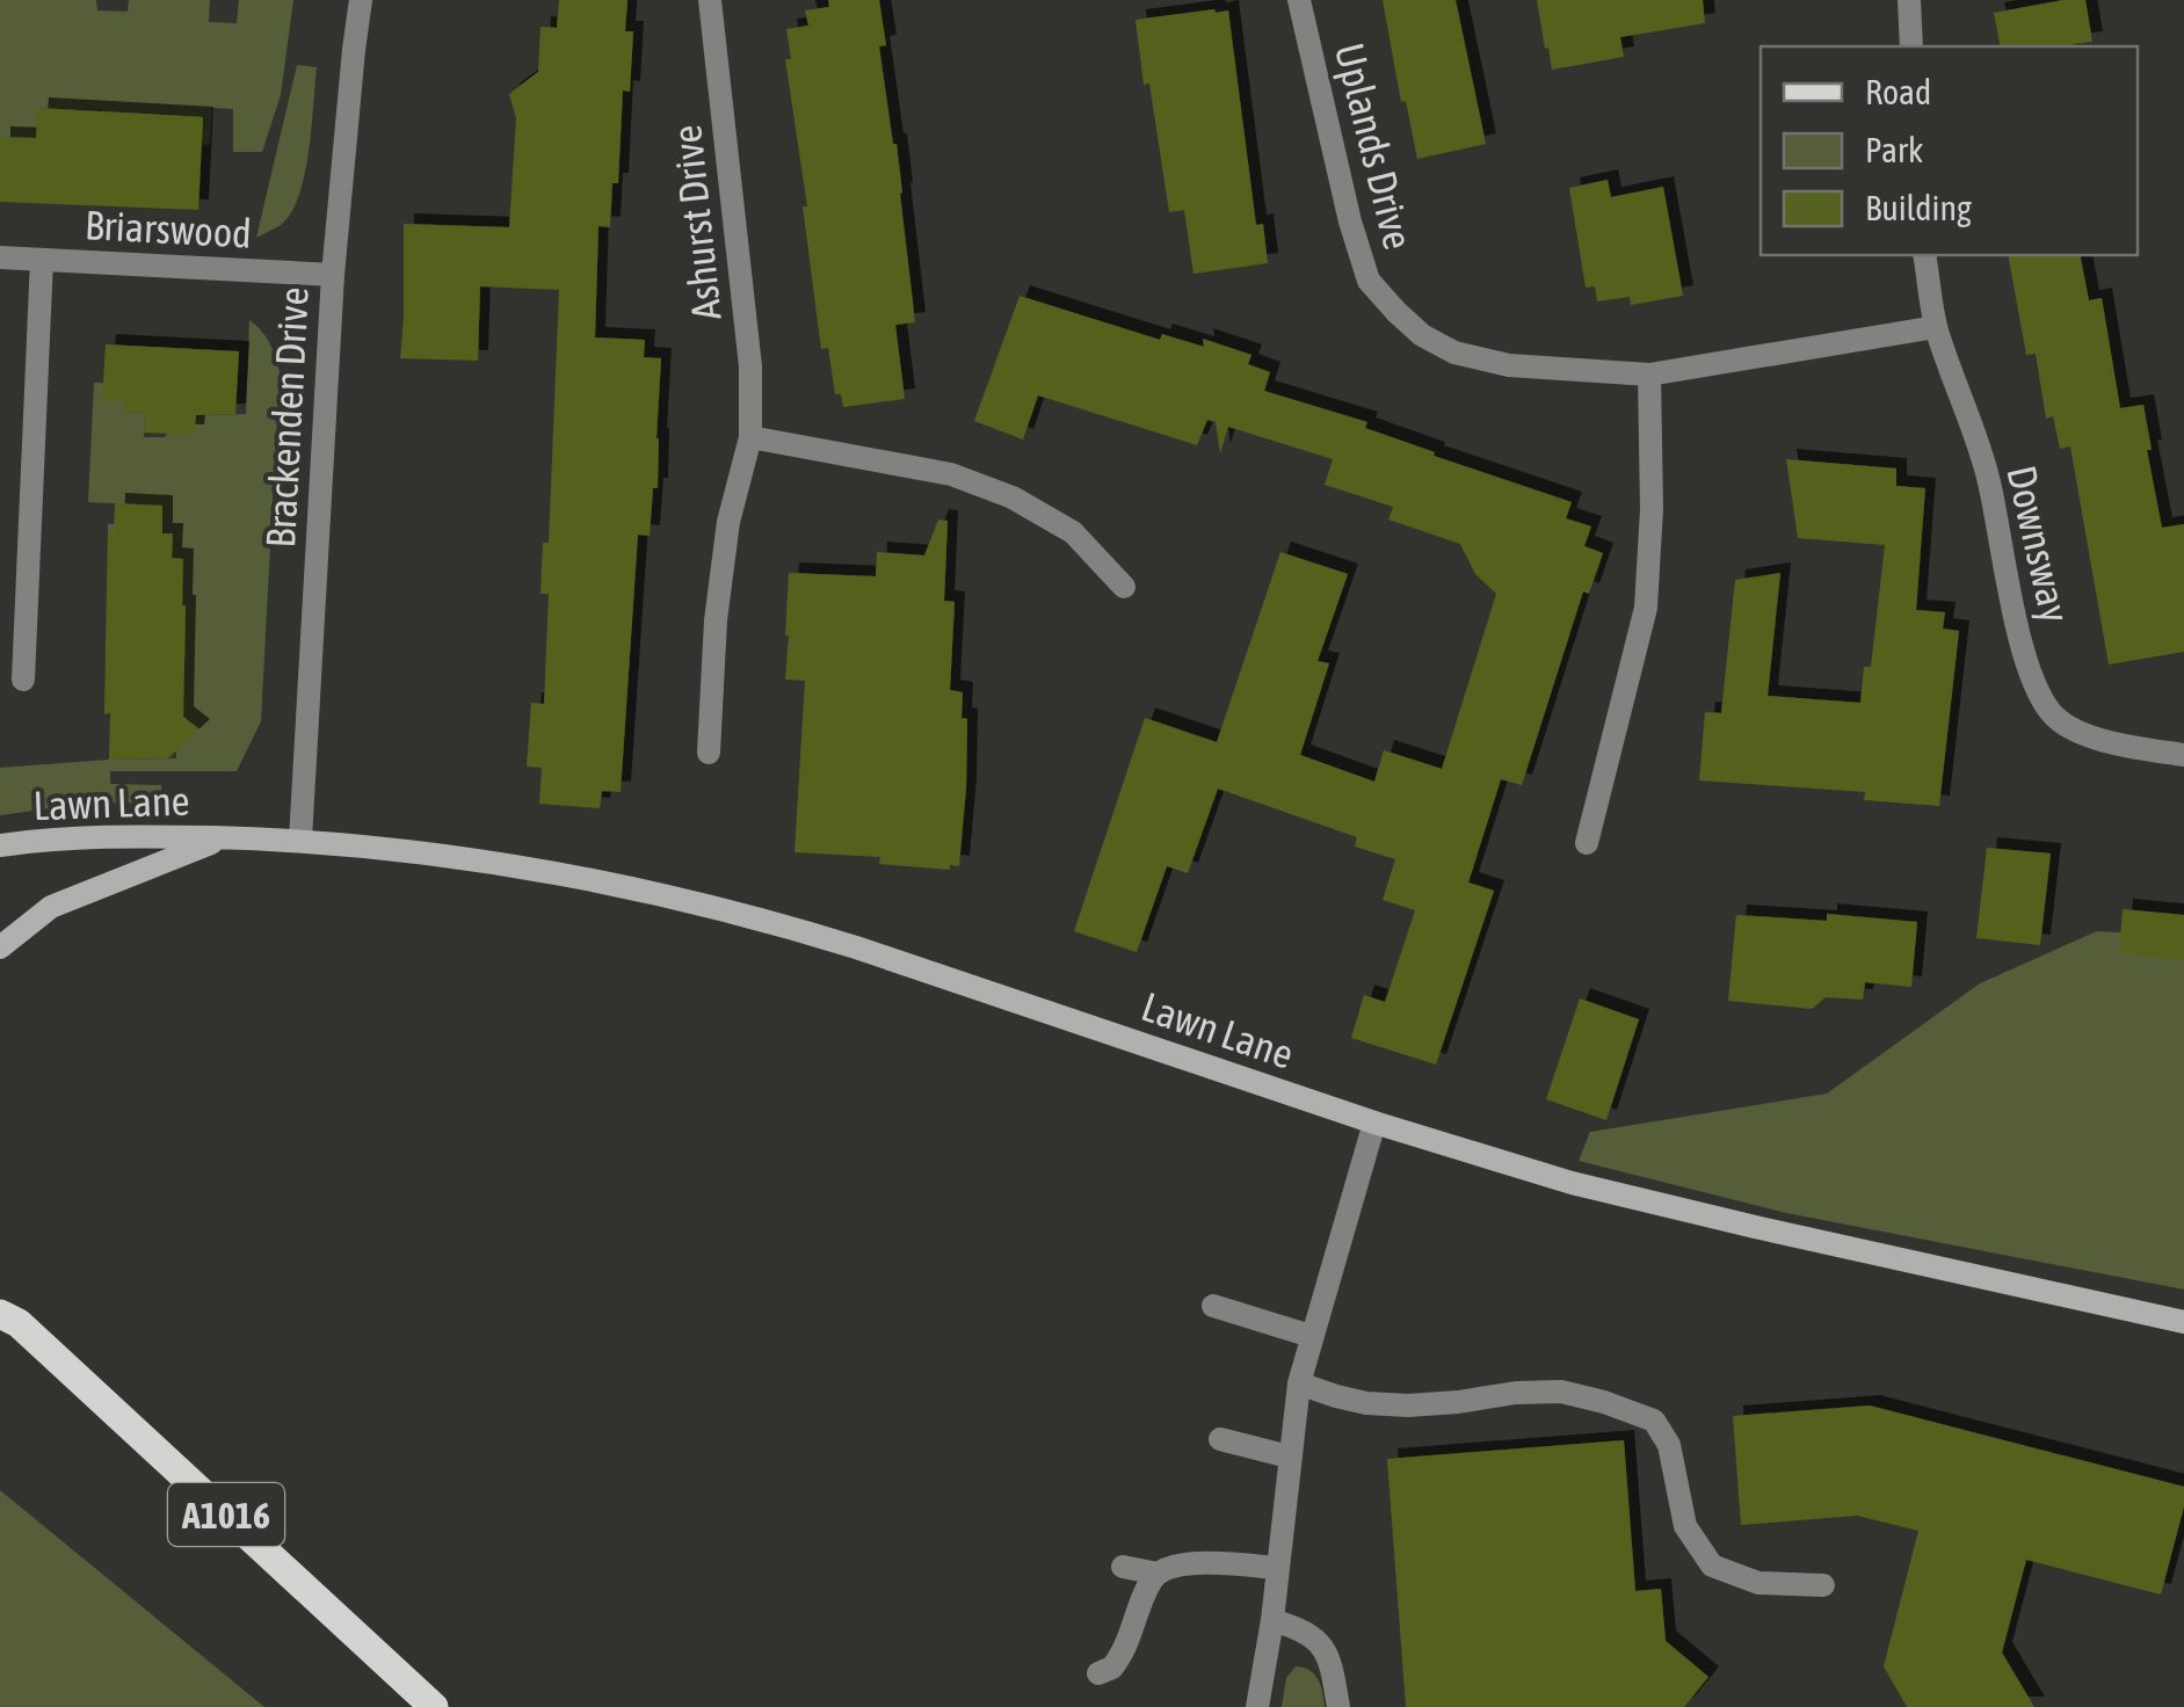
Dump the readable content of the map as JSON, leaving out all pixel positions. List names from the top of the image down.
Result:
{
  "streets": {
    "main road": ["A1016"],
    "street": [
      "Uplands Drive",
      "Ashurst Drive",
      "Briarswood",
      "Brackenden Drive",
      "Downsway",
      "Lawn Lane"
    ]
  },
  "crossings": [
    ["Uplands Drive", "Downsway"],
    ["Briarswood", "Brackenden Drive"],
    ["Brackenden Drive", "Lawn Lane"]
  ],
  "legend": ["Road", "Park", "Building"]
}
